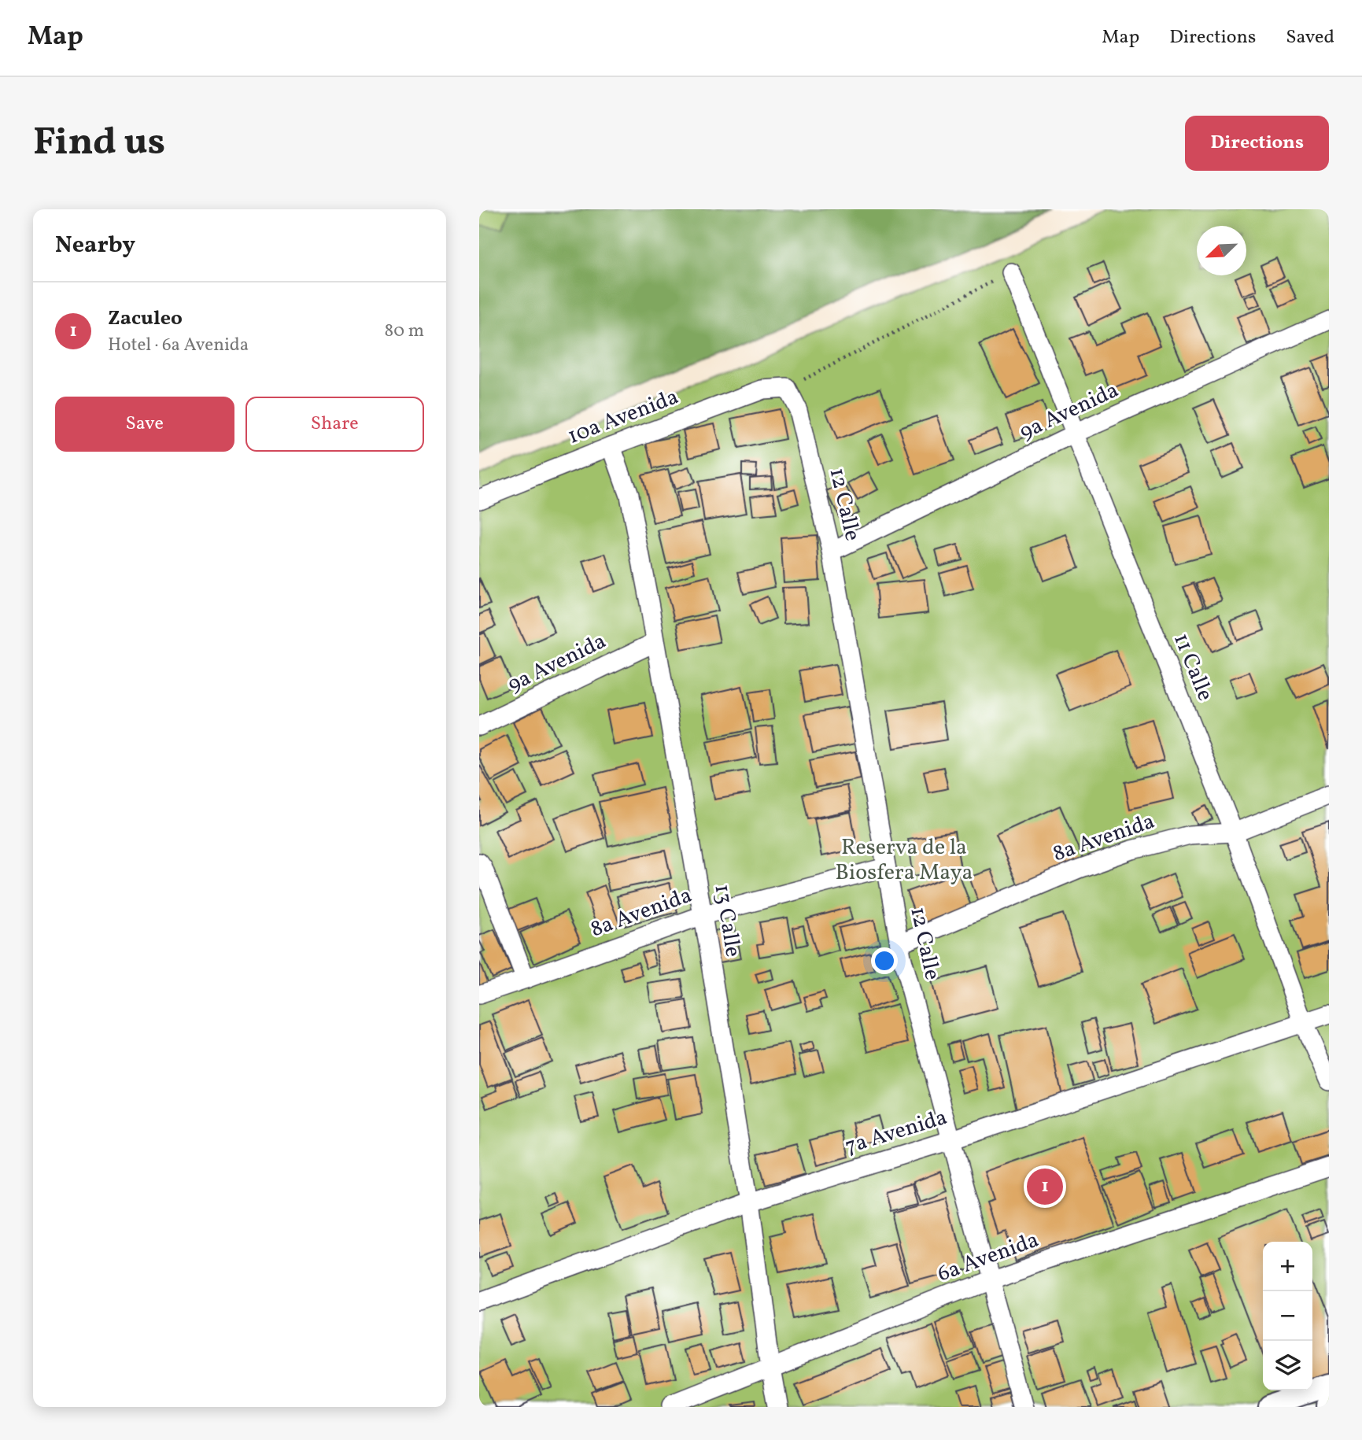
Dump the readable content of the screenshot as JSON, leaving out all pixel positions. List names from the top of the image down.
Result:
{
  "streets": {
    "street": [
      "9a Avenida",
      "10a Avenida",
      "12 Calle",
      "11 Calle",
      "8a Avenida",
      "13 Calle",
      "7a Avenida",
      "6a Avenida"
    ]
  },
  "crossings": [
    ["9a Avenida", "12 Calle"],
    ["9a Avenida", "11 Calle"],
    ["9a Avenida", "13 Calle"],
    ["10a Avenida", "12 Calle"],
    ["10a Avenida", "13 Calle"],
    ["12 Calle", "8a Avenida"],
    ["12 Calle", "7a Avenida"],
    ["12 Calle", "6a Avenida"],
    ["11 Calle", "8a Avenida"],
    ["11 Calle", "7a Avenida"],
    ["8a Avenida", "13 Calle"],
    ["13 Calle", "7a Avenida"],
    ["13 Calle", "6a Avenida"]
  ],
  "parks": ["Reserva de la Biosfera Maya"],
  "north": "bottom left",
  "page": {
    "header": "Map",
    "nav": ["Map", "Directions", "Saved"],
    "buttons": [
      "Directions",
      ["Save", "Share"]
    ],
    "title": "Find us",
    "heading": "Nearby",
    "list": [
      {
        "mark": "1",
        "name": "Zaculeo",
        "note": "Hotel · 6a Avenida",
        "value": "80 m"
      }
    ],
    "pins": "1",
    "map_buttons": ["+", "−"]
  }
}
